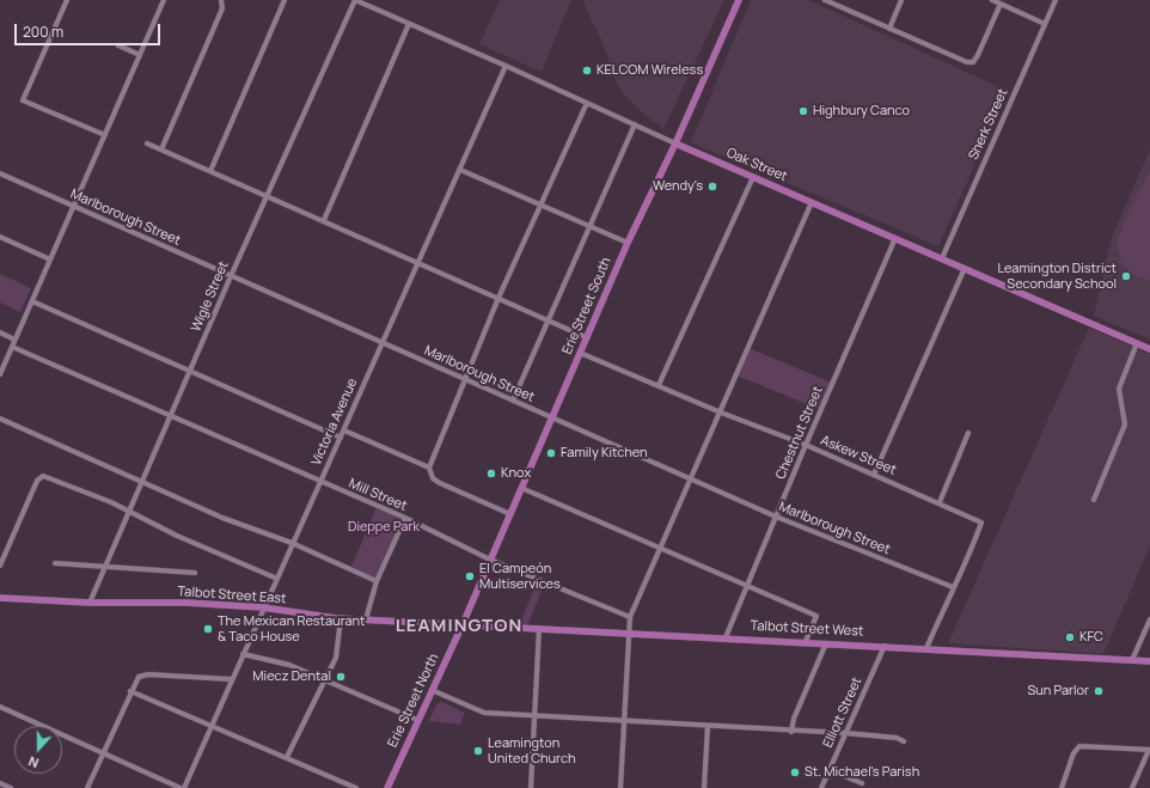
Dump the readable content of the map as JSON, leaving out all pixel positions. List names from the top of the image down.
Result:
{
  "streets": {
    "main road": [
      "Oak Street",
      "Erie Street South",
      "Talbot Street East",
      "Talbot Street West",
      "Erie Street North"
    ],
    "street": [
      "Sherk Street",
      "Marlborough Street",
      "Wigle Street",
      "Victoria Avenue",
      "Chestnut Street",
      "Askew Street",
      "Mill Street",
      "Elliott Street"
    ]
  },
  "crossings": [
    ["Sherk Street", "Oak Street"],
    ["Oak Street", "Wigle Street"],
    ["Oak Street", "Erie Street South"],
    ["Oak Street", "Victoria Avenue"],
    ["Oak Street", "Chestnut Street"],
    ["Marlborough Street", "Wigle Street"],
    ["Marlborough Street", "Erie Street South"],
    ["Marlborough Street", "Victoria Avenue"],
    ["Marlborough Street", "Chestnut Street"],
    ["Marlborough Street", "Askew Street"],
    ["Wigle Street", "Mill Street"],
    ["Wigle Street", "Talbot Street East"],
    ["Erie Street South", "Askew Street"],
    ["Erie Street South", "Mill Street"],
    ["Erie Street South", "Talbot Street East"],
    ["Erie Street South", "Talbot Street West"],
    ["Erie Street South", "Erie Street North"],
    ["Victoria Avenue", "Mill Street"],
    ["Victoria Avenue", "Talbot Street East"],
    ["Chestnut Street", "Askew Street"],
    ["Chestnut Street", "Talbot Street West"],
    ["Talbot Street East", "Talbot Street West"],
    ["Talbot Street East", "Erie Street North"],
    ["Talbot Street West", "Erie Street North"],
    ["Talbot Street West", "Elliott Street"]
  ],
  "districts": ["LEAMINGTON"],
  "parks": ["Dieppe Park"],
  "places": [
    "KELCOM Wireless",
    "Highbury Canco",
    "Wendy's",
    "Leamington District Secondary School",
    "Family Kitchen",
    "Knox",
    "El Campeón Multiservices",
    "The Mexican Restaurant & Taco House",
    "KFC",
    "Miecz Dental",
    "Sun Parlor",
    "Leamington United Church",
    "St. Michael's Parish"
  ],
  "scale_bar": "200 m",
  "north": "bottom"
}
